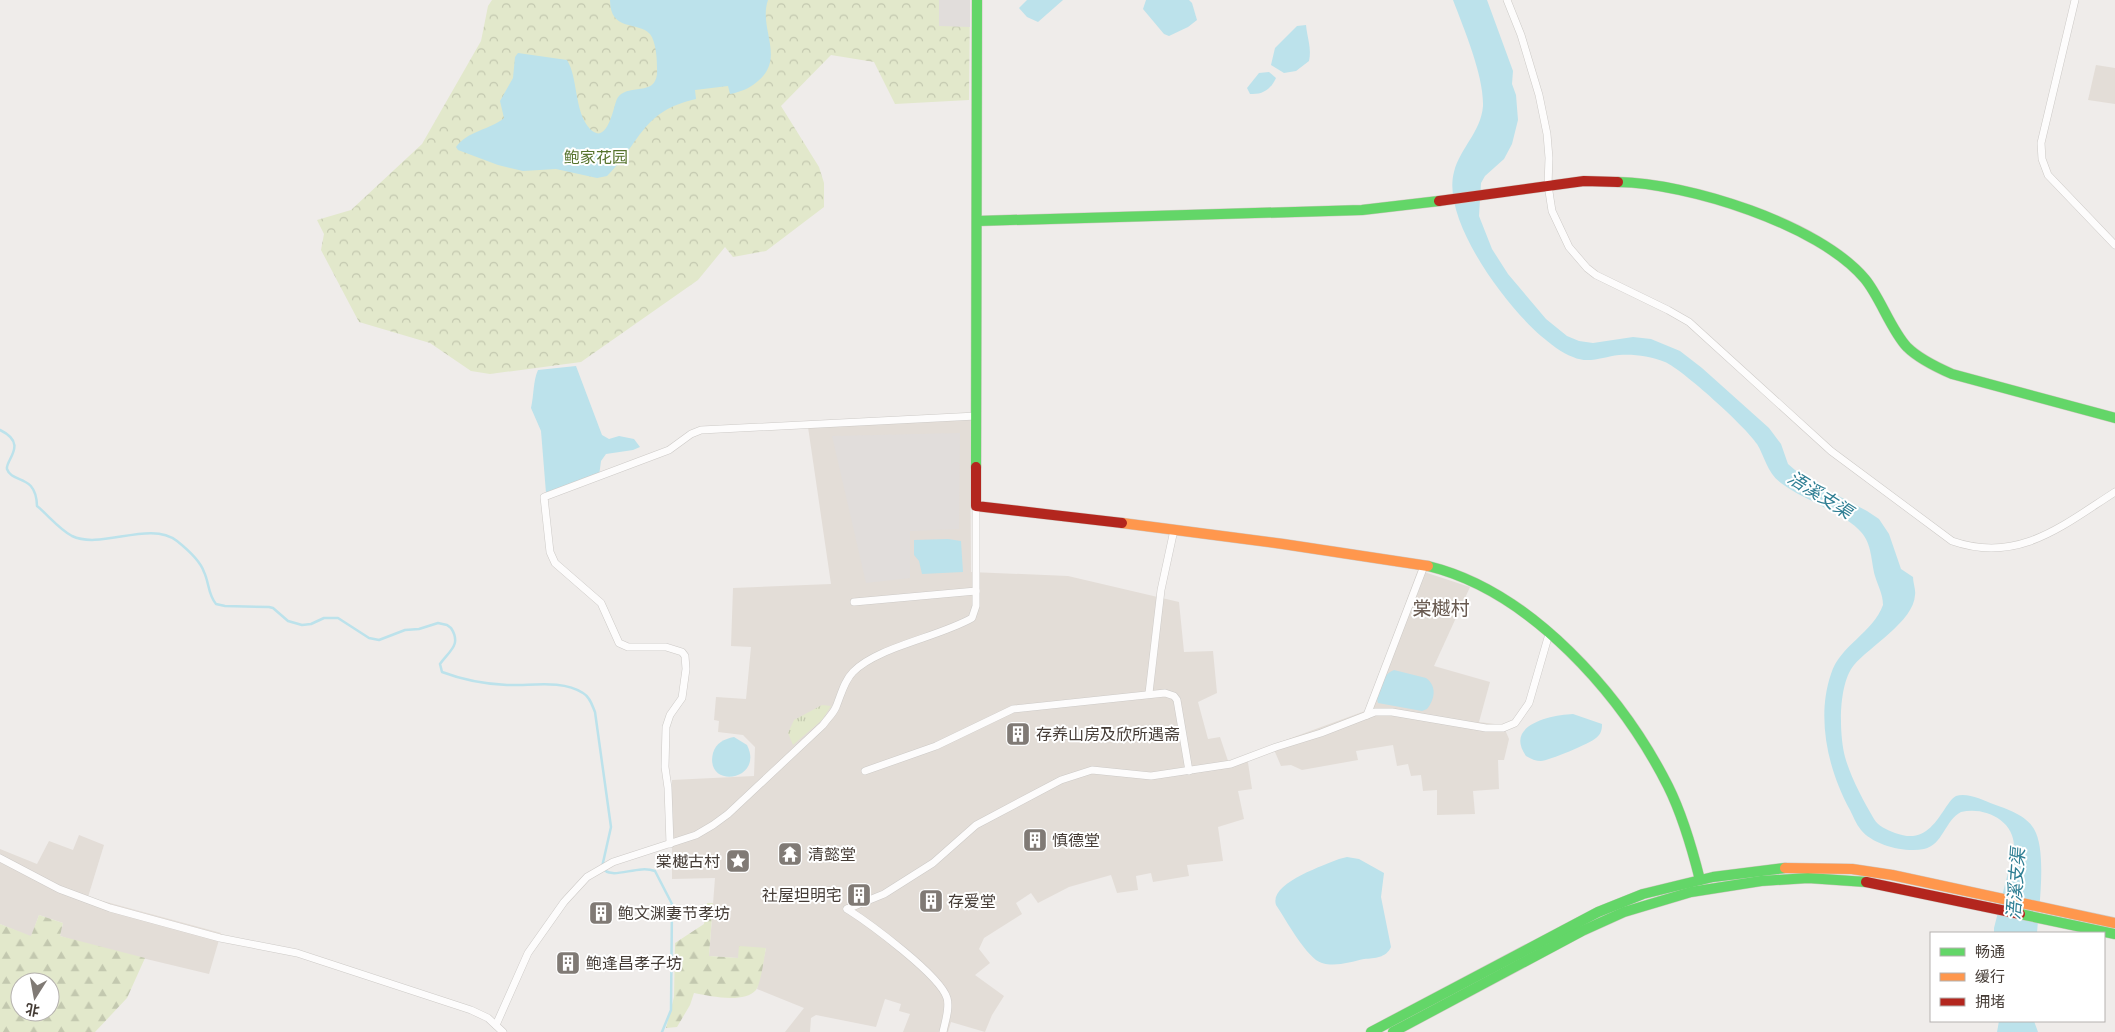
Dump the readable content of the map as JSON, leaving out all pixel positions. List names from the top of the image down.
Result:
{
  "districts": ["棠樾村"],
  "water": ["浯溪支渠"],
  "parks": ["鲍家花园"],
  "places": {
    "building": [
      "存养山房及欣所遇斋",
      "慎德堂",
      "社屋坦明宅",
      "存爱堂",
      "鲍文渊妻节孝坊",
      "鲍逢昌孝子坊"
    ],
    "temple": ["清懿堂"],
    "place": ["棠樾古村"]
  },
  "legend": ["畅通", "缓行", "拥堵"],
  "north": "bottom"
}
